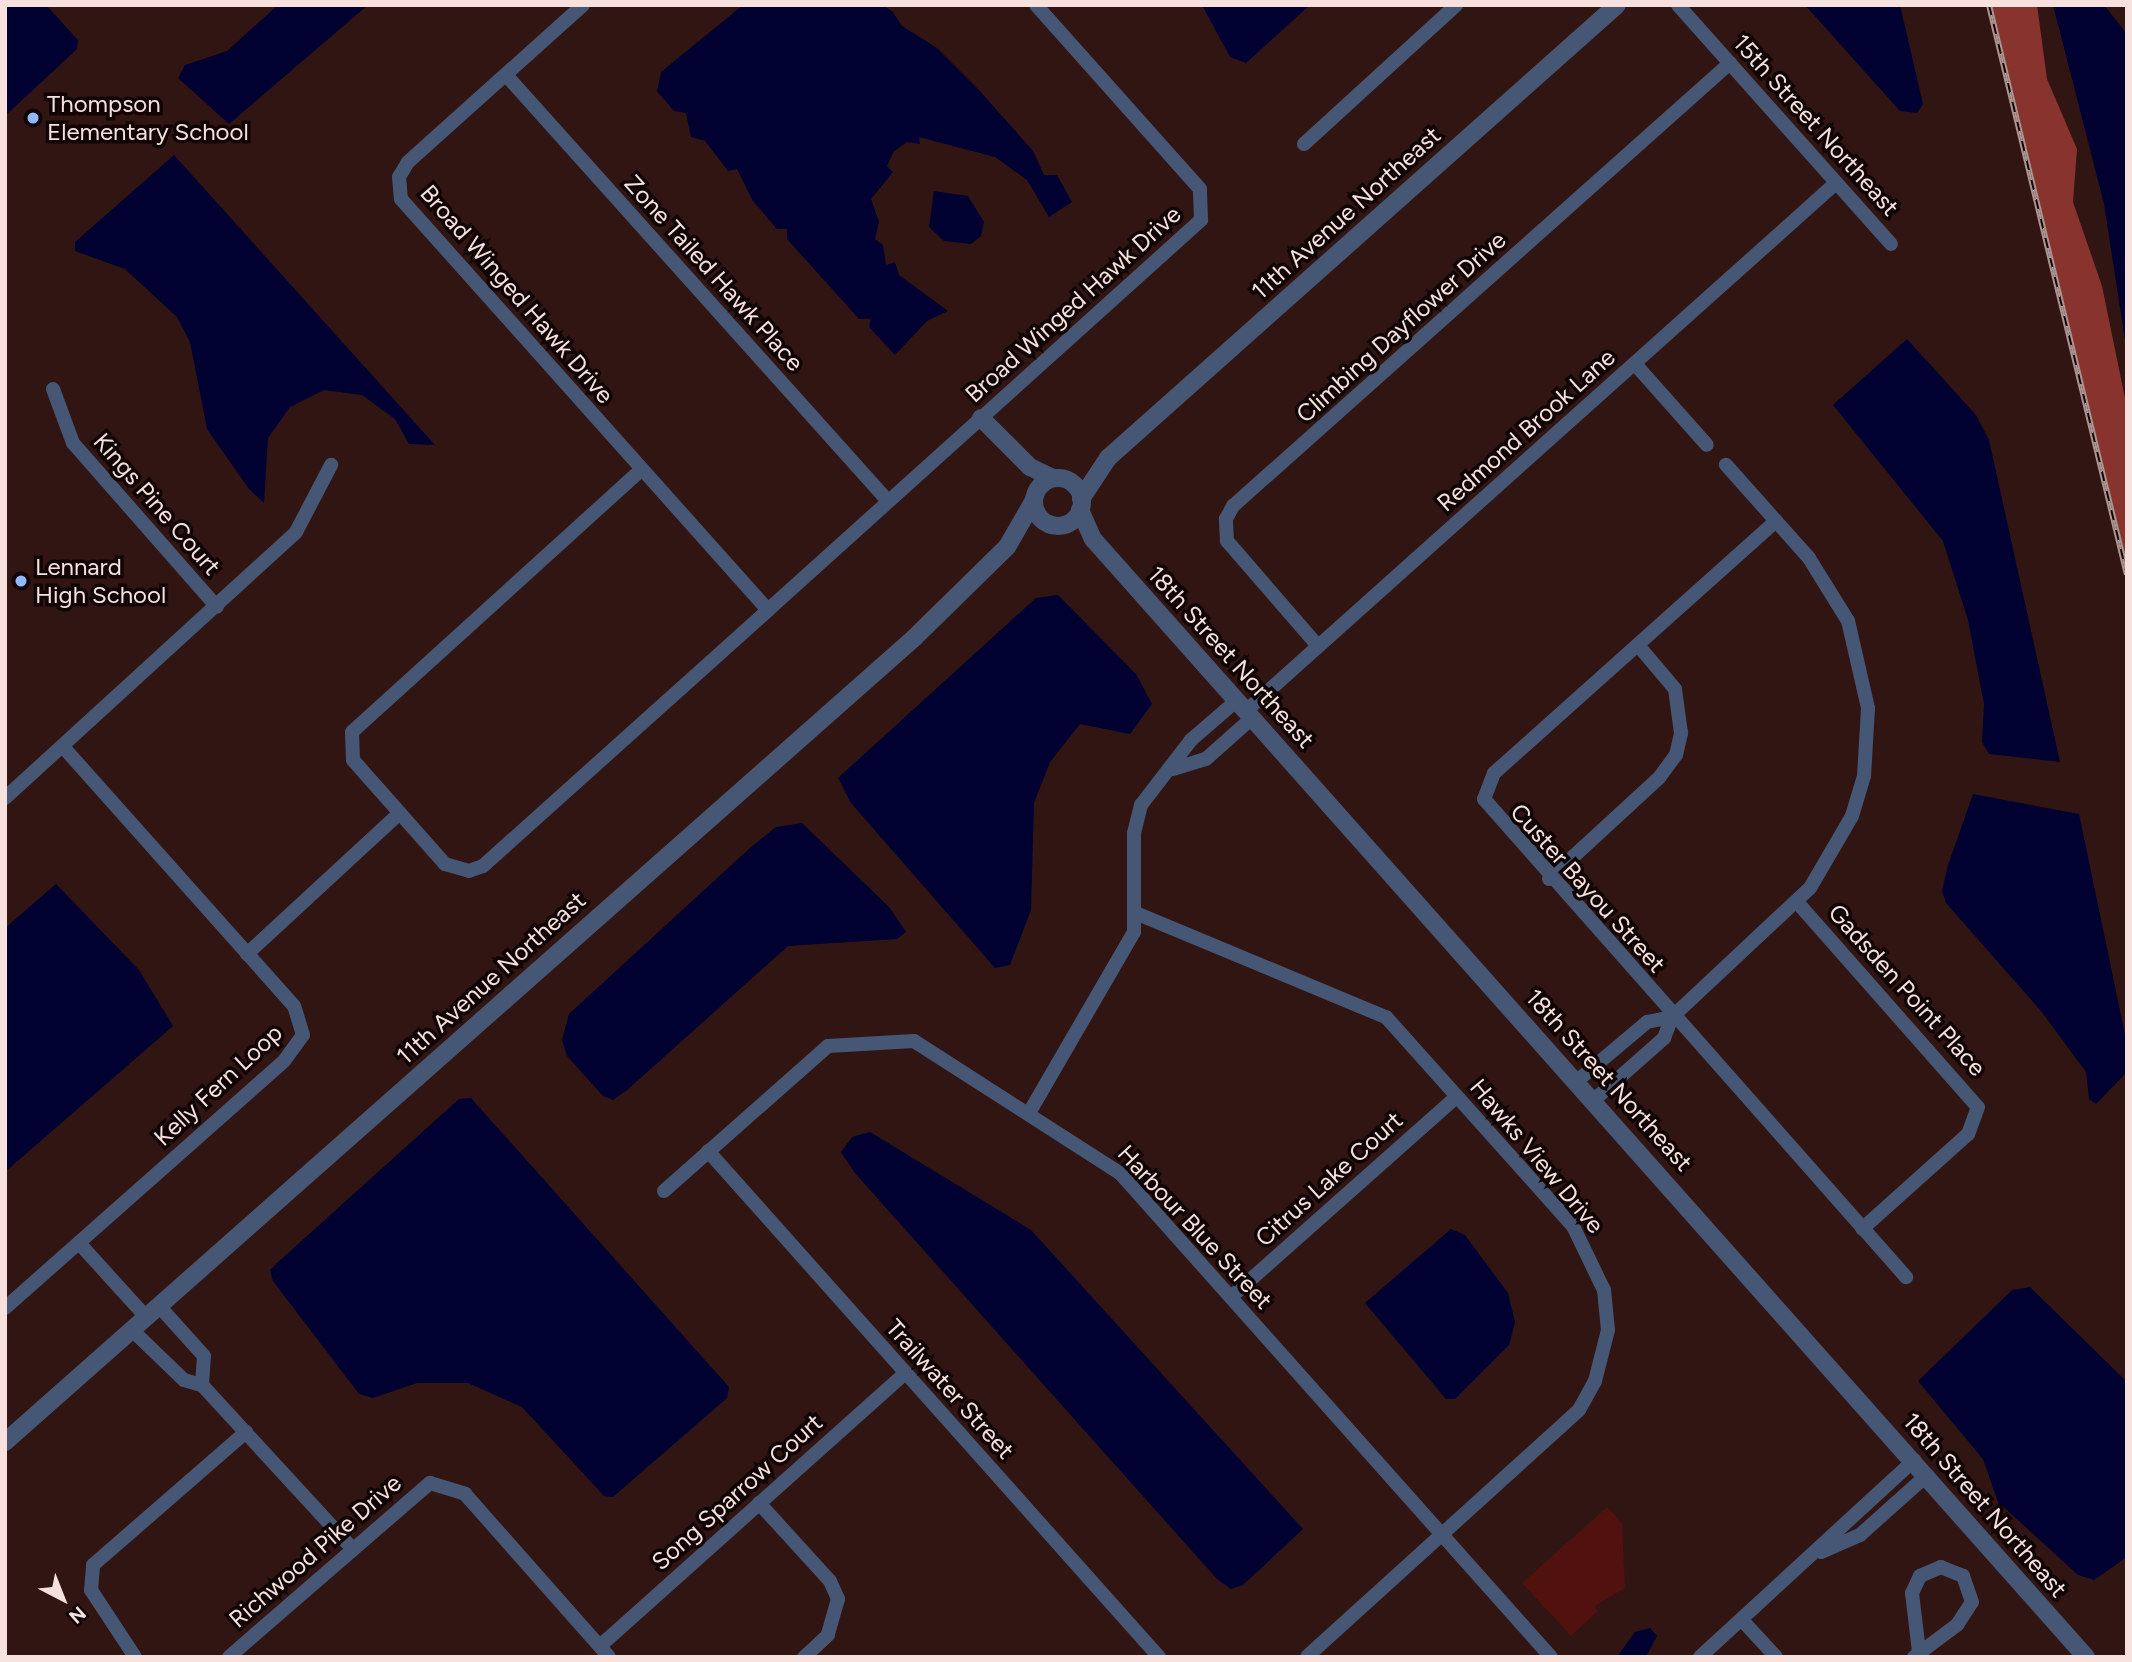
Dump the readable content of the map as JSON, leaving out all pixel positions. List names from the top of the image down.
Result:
{
  "streets": {
    "street": [
      "15th Street Northeast",
      "11th Avenue Northeast",
      "Zone Tailed Hawk Place",
      "Broad Winged Hawk Drive",
      "Climbing Dayflower Drive",
      "Redmond Brook Lane",
      "Kings Pine Court",
      "18th Street Northeast",
      "Custer Bayou Street",
      "Gadsden Point Place",
      "Kelly Fern Loop",
      "Hawks View Drive",
      "Citrus Lake Court",
      "Harbour Blue Street",
      "Trailwater Street",
      "Song Sparrow Court",
      "Richwood Pike Drive"
    ]
  },
  "crossings": [
    ["15th Street Northeast", "Climbing Dayflower Drive"],
    ["15th Street Northeast", "Redmond Brook Lane"],
    ["11th Avenue Northeast", "18th Street Northeast"],
    ["Zone Tailed Hawk Place", "Broad Winged Hawk Drive"],
    ["Climbing Dayflower Drive", "Redmond Brook Lane"],
    ["Redmond Brook Lane", "18th Street Northeast"],
    ["Redmond Brook Lane", "Hawks View Drive"],
    ["Redmond Brook Lane", "Harbour Blue Street"],
    ["Custer Bayou Street", "Gadsden Point Place"],
    ["Hawks View Drive", "Citrus Lake Court"],
    ["Hawks View Drive", "Harbour Blue Street"],
    ["Citrus Lake Court", "Harbour Blue Street"],
    ["Harbour Blue Street", "Trailwater Street"],
    ["Trailwater Street", "Song Sparrow Court"],
    ["Song Sparrow Court", "Richwood Pike Drive"]
  ],
  "places": ["Thompson Elementary School", "Lennard High School"],
  "north": "bottom right"
}
